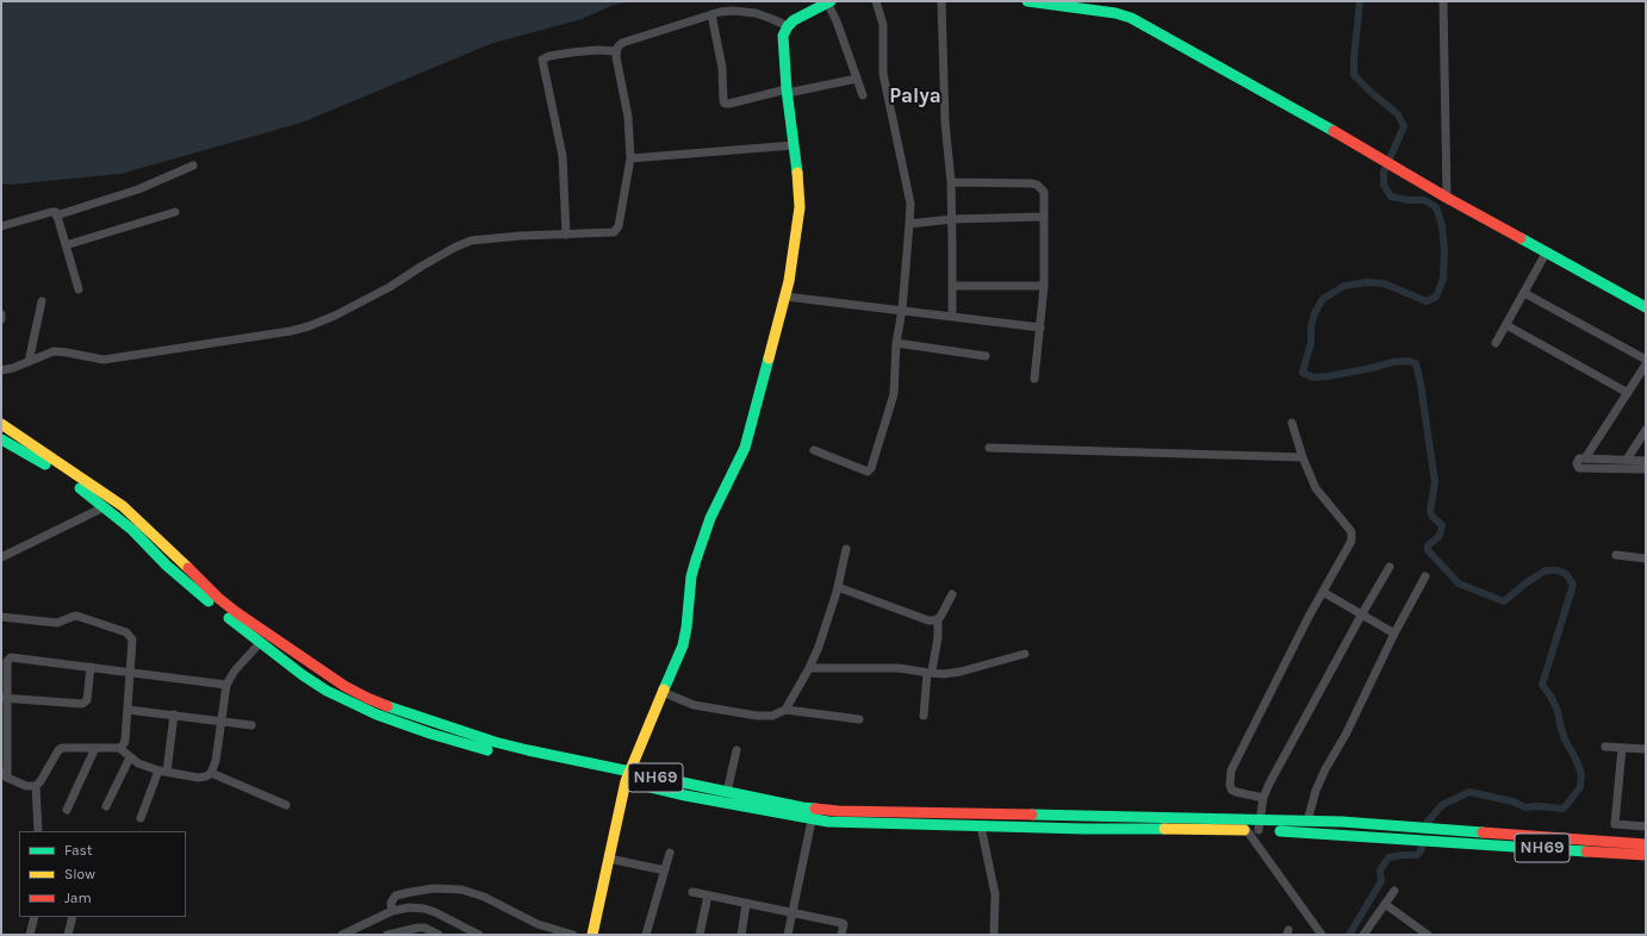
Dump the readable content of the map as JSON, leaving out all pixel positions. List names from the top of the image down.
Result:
{
  "streets": {
    "main road": ["NH69"]
  },
  "districts": ["Palya"],
  "legend": ["Fast", "Slow", "Jam"]
}
